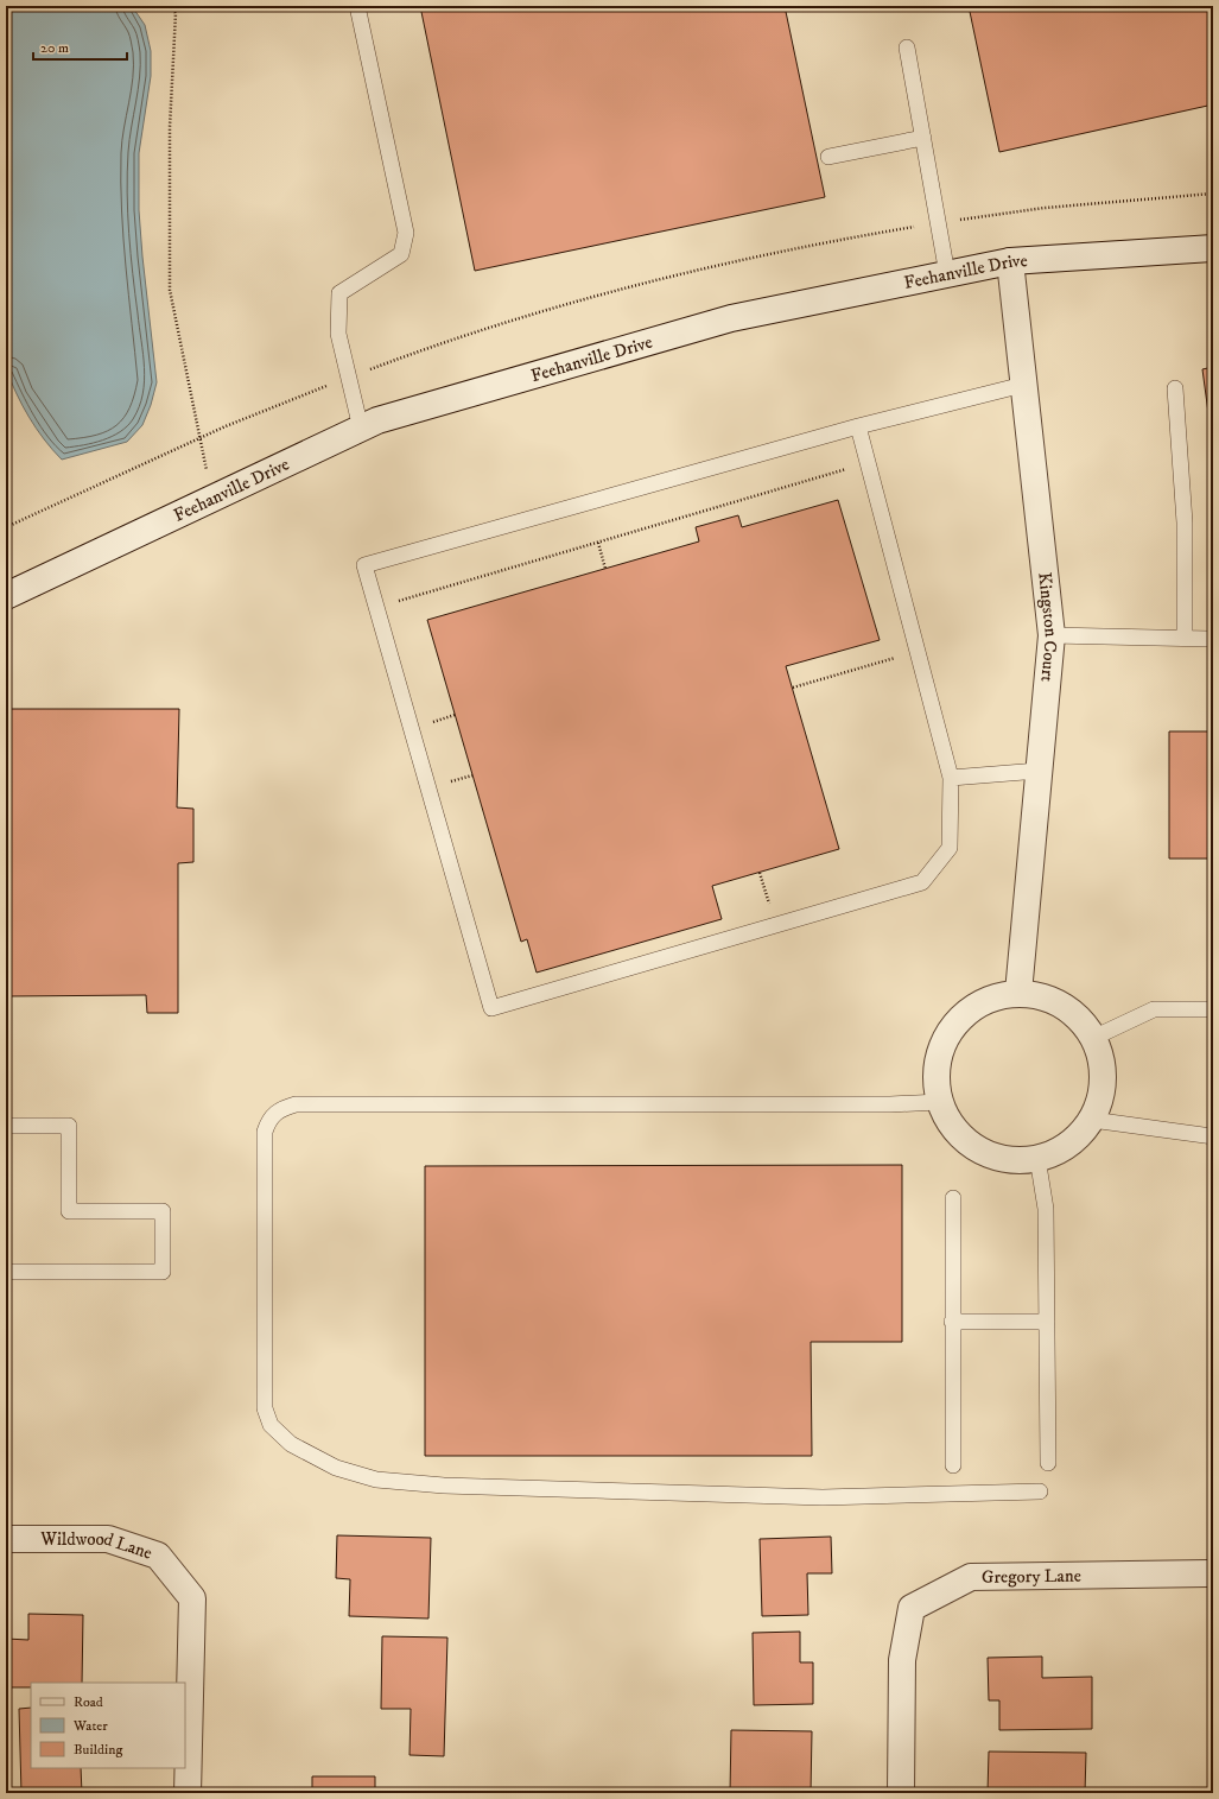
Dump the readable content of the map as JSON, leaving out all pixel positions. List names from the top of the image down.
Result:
{
  "streets": {
    "street": [
      "Feehanville Drive",
      "Kingston Court",
      "Wildwood Lane",
      "Gregory Lane"
    ]
  },
  "crossings": [
    ["Feehanville Drive", "Kingston Court"]
  ],
  "legend": ["Road", "Water", "Building"],
  "scale_bar": "20 m"
}
